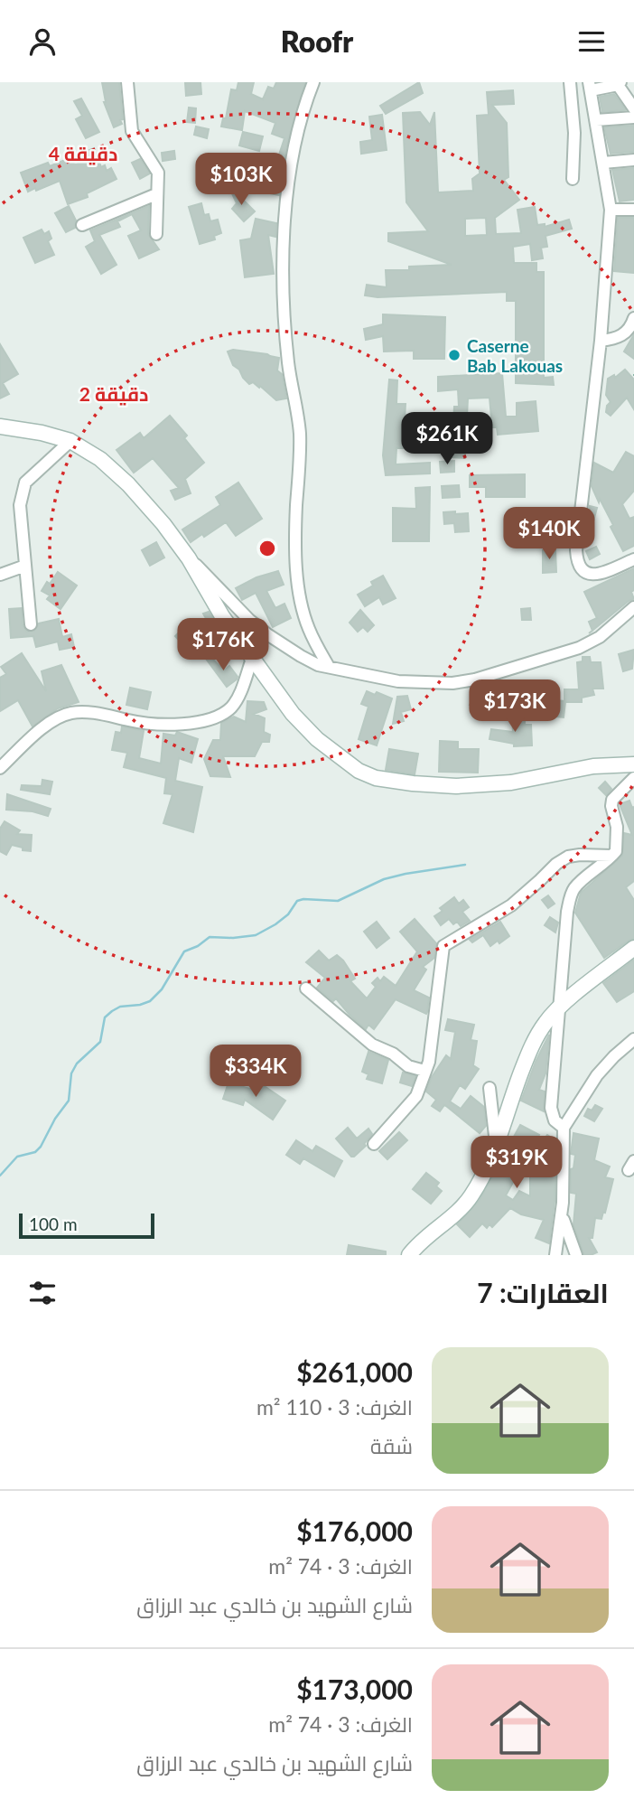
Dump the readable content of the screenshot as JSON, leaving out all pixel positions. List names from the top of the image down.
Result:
{
  "places": ["Caserne Bab Lakouas"],
  "scale_bar": "100 m",
  "page": {
    "header": "Roofr",
    "price": [
      "$103K",
      "$261K",
      "$140K",
      "$176K",
      "$173K",
      "$334K",
      "$319K"
    ],
    "scale": "100 m",
    "heading": "العقارات: 7",
    "list": [
      {
        "name": "$261,000",
        "note": "الغرف: 3 · 110 m² · شقة"
      },
      {
        "name": "$176,000",
        "note": "الغرف: 3 · 74 m² · شارع الشهيد بن خالدي عبد الرزاق"
      },
      {
        "name": "$173,000",
        "note": "الغرف: 3 · 74 m² · شارع الشهيد بن خالدي عبد الرزاق"
      }
    ]
  },
  "rings": ["4 دقيقة", "2 دقيقة"]
}
